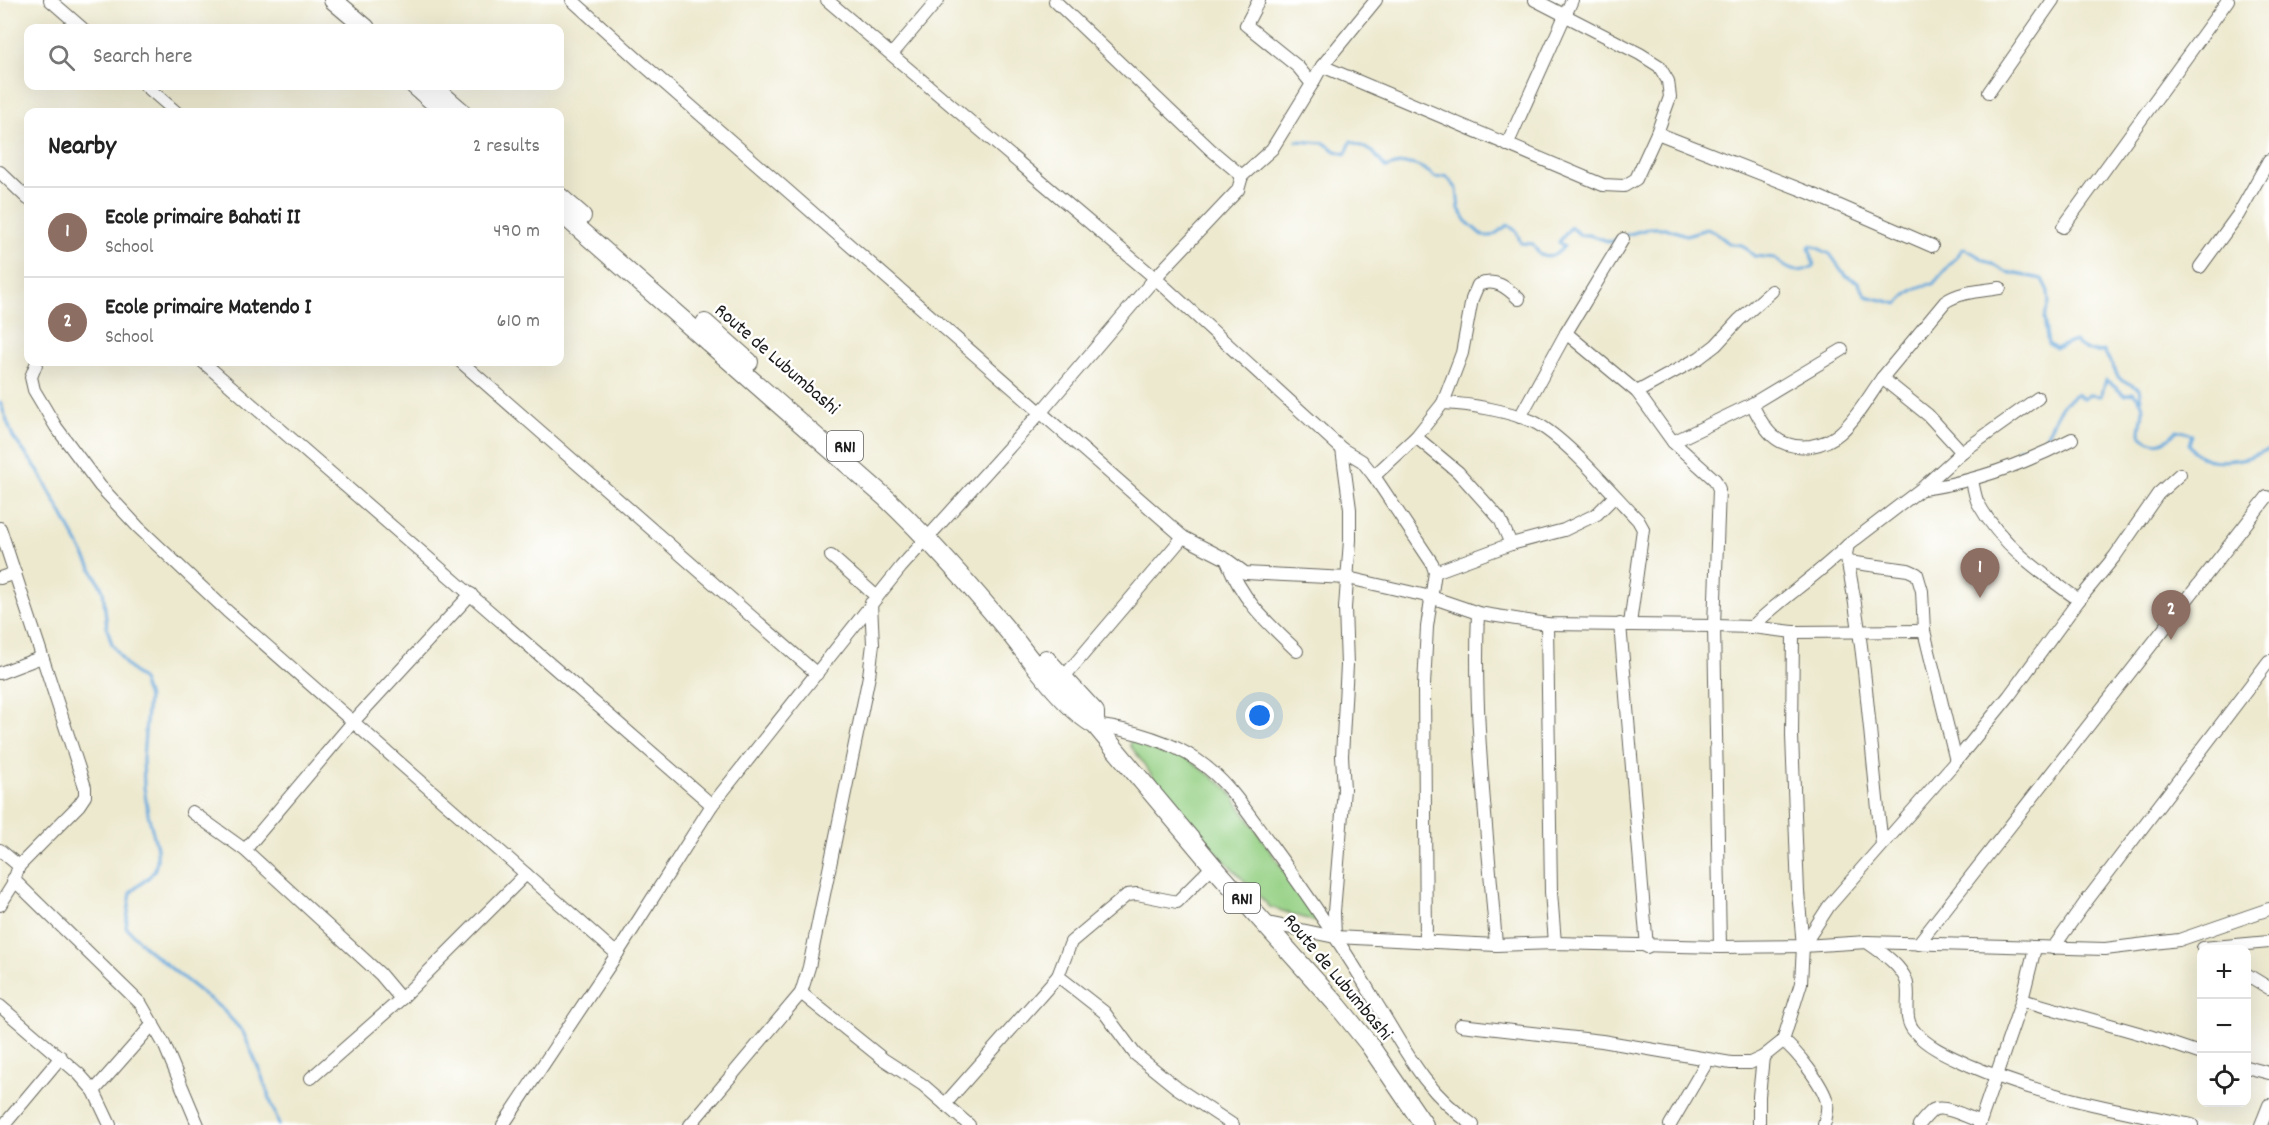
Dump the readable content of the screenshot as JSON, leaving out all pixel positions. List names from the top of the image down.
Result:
{
  "streets": {
    "highway": ["Route de Lubumbashi", "RN1"]
  },
  "page": {
    "search": "Search here",
    "heading": ["Nearby", "2 results"],
    "list": [
      {
        "mark": "1",
        "name": "Ecole primaire Bahati II",
        "note": "School",
        "value": "490 m"
      },
      {
        "mark": "2",
        "name": "Ecole primaire Matendo I",
        "note": "School",
        "value": "610 m"
      }
    ],
    "pins": ["1", "2"],
    "map_buttons": ["+", "−"]
  }
}
